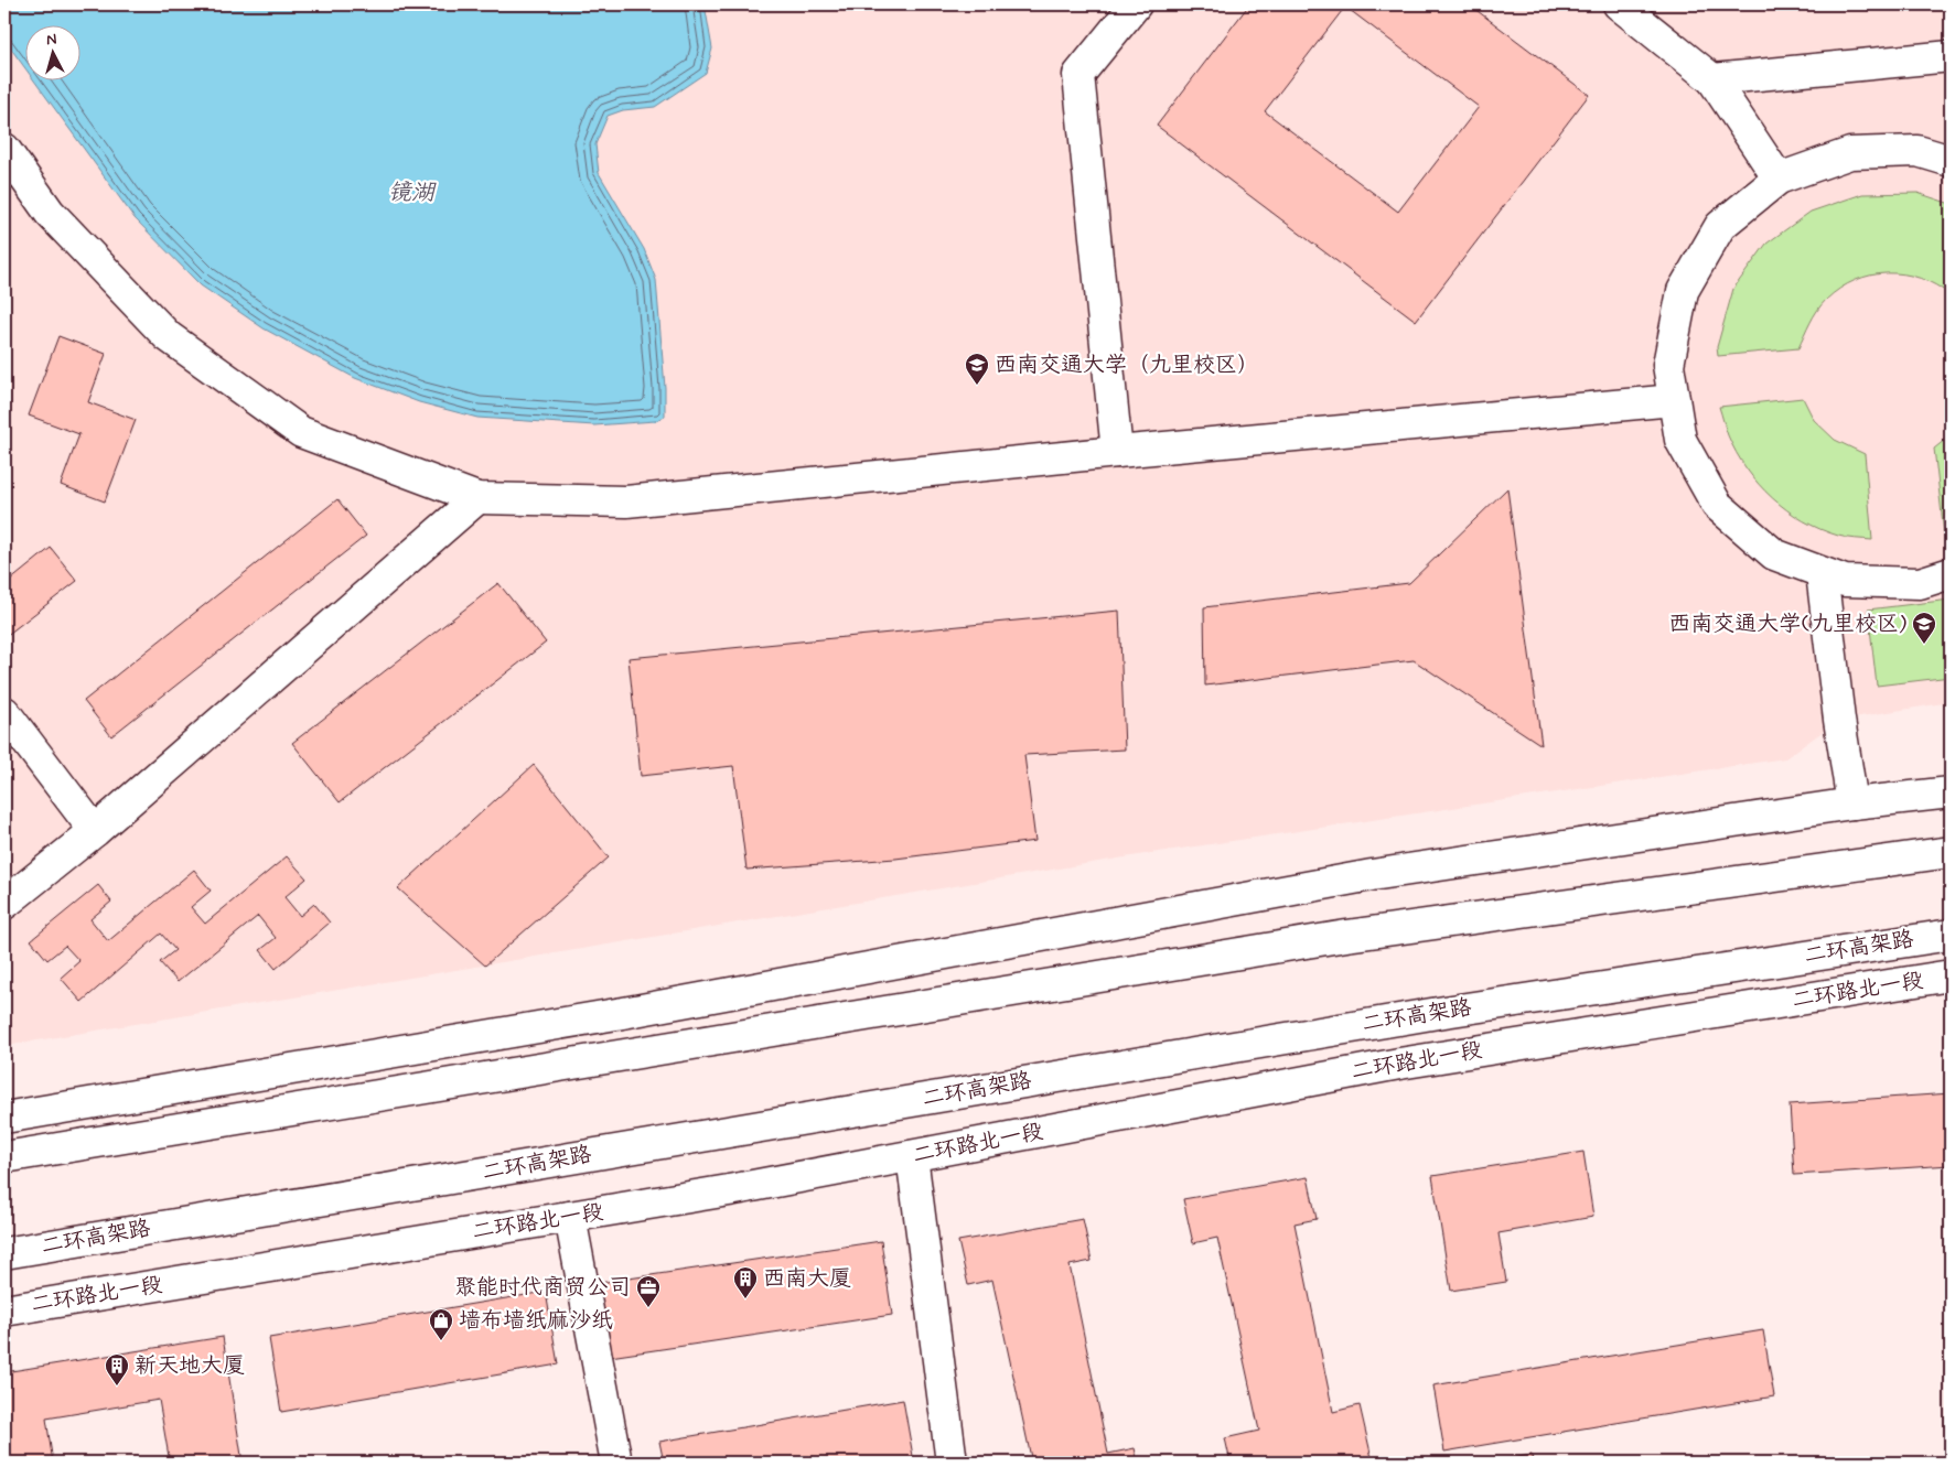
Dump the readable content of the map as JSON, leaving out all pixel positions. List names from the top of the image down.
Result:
{
  "streets": {
    "main road": ["二环高架路", "二环路北一段"]
  },
  "water": ["镜湖"],
  "places": {
    "school or university": ["西南交通大学（九里校区）", "西南交通大学(九里校区)"],
    "building": ["西南大厦", "新天地大厦"],
    "office": ["聚能时代商贸公司"],
    "shop": ["墙布墙纸麻沙纸"]
  },
  "north": "top"
}
